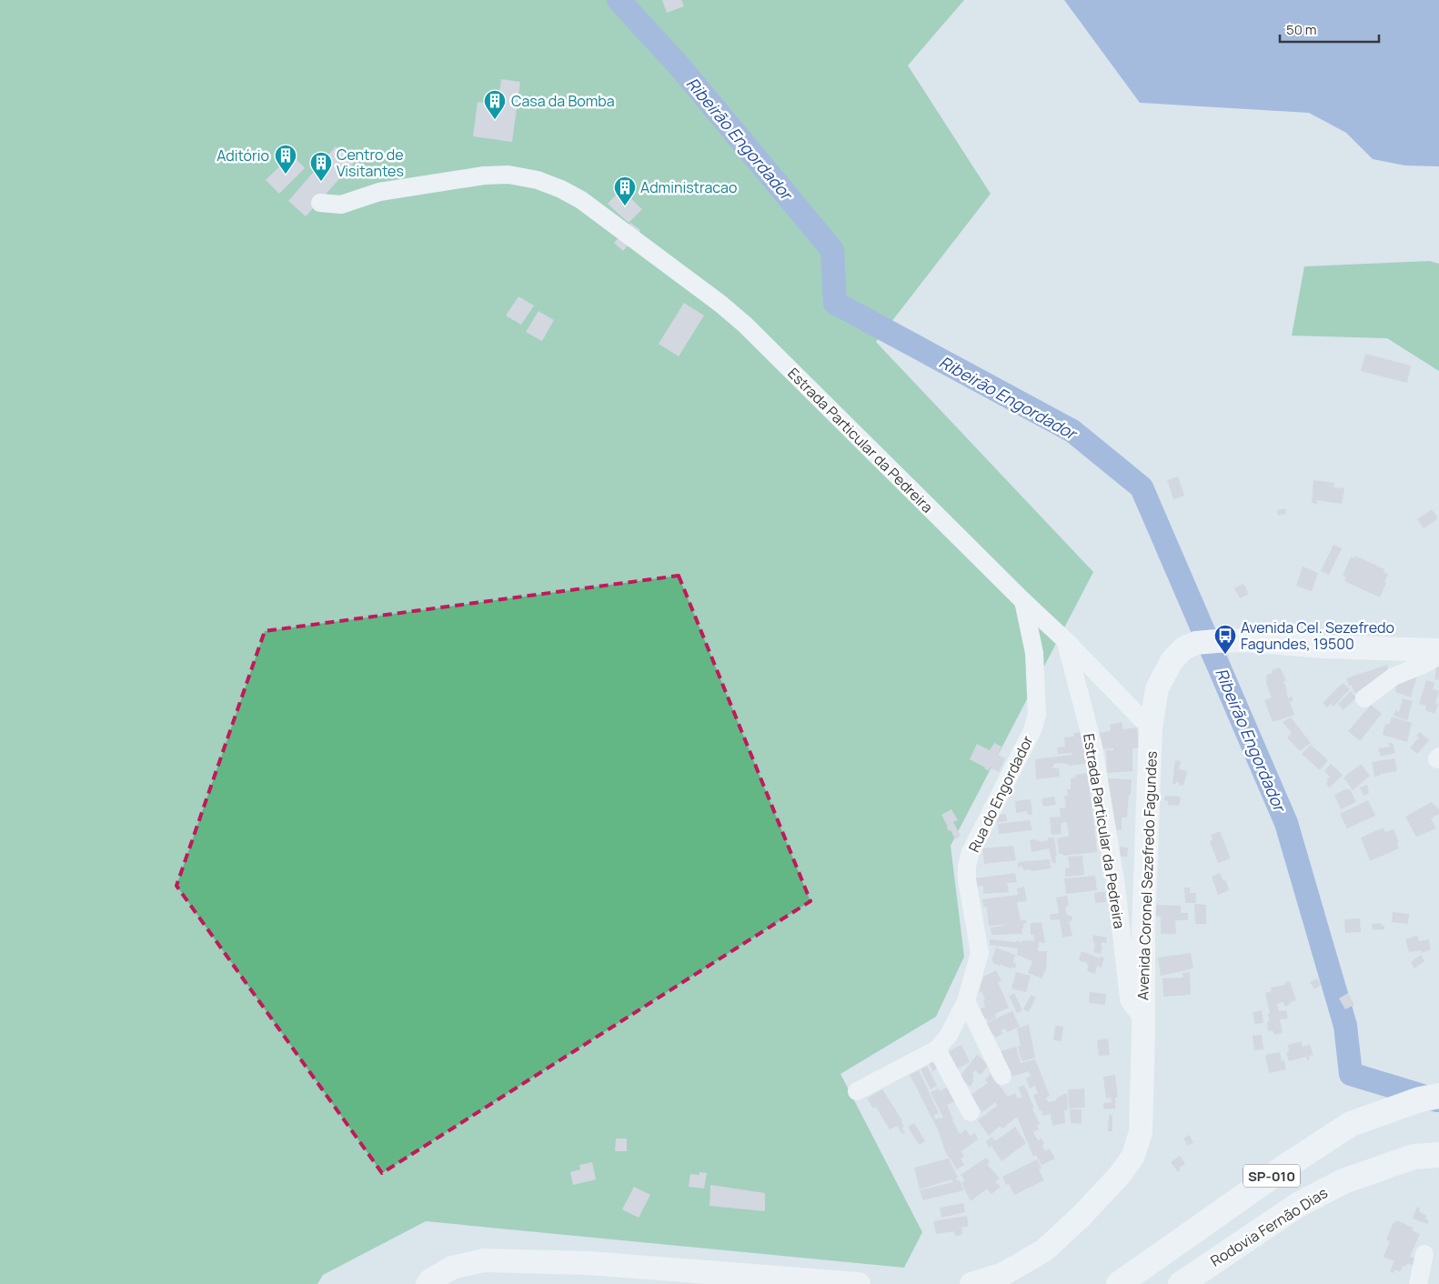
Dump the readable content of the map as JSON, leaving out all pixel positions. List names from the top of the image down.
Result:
{
  "streets": {
    "highway": ["SP-010", "Rodovia Fernão Dias"],
    "main road": ["Avenida Coronel Sezefredo Fagundes"],
    "street": ["Estrada Particular da Pedreira", "Rua do Engordador"]
  },
  "crossings": [
    ["Estrada Particular da Pedreira", "Rua do Engordador"],
    ["Estrada Particular da Pedreira", "Avenida Coronel Sezefredo Fagundes"]
  ],
  "water": ["Ribeirão Engordador"],
  "places": {
    "building": [
      "Casa da Bomba",
      "Aditório",
      "Centro de Visitantes",
      "Administracao"
    ],
    "bus stop": ["Avenida Cel. Sezefredo Fagundes, 19500"]
  },
  "scale_bar": "50 m"
}
